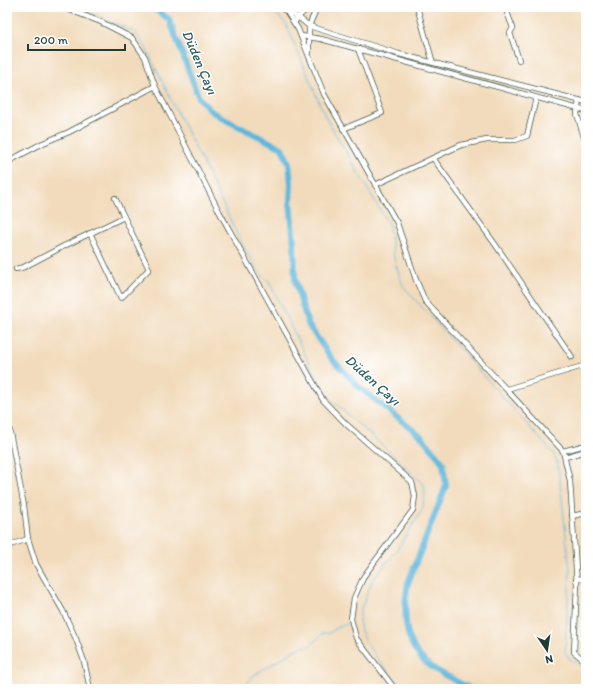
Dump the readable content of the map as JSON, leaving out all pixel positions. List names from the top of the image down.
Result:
{
  "water": ["Düden Çayı"],
  "scale_bar": "200 m",
  "north": "bottom"
}
